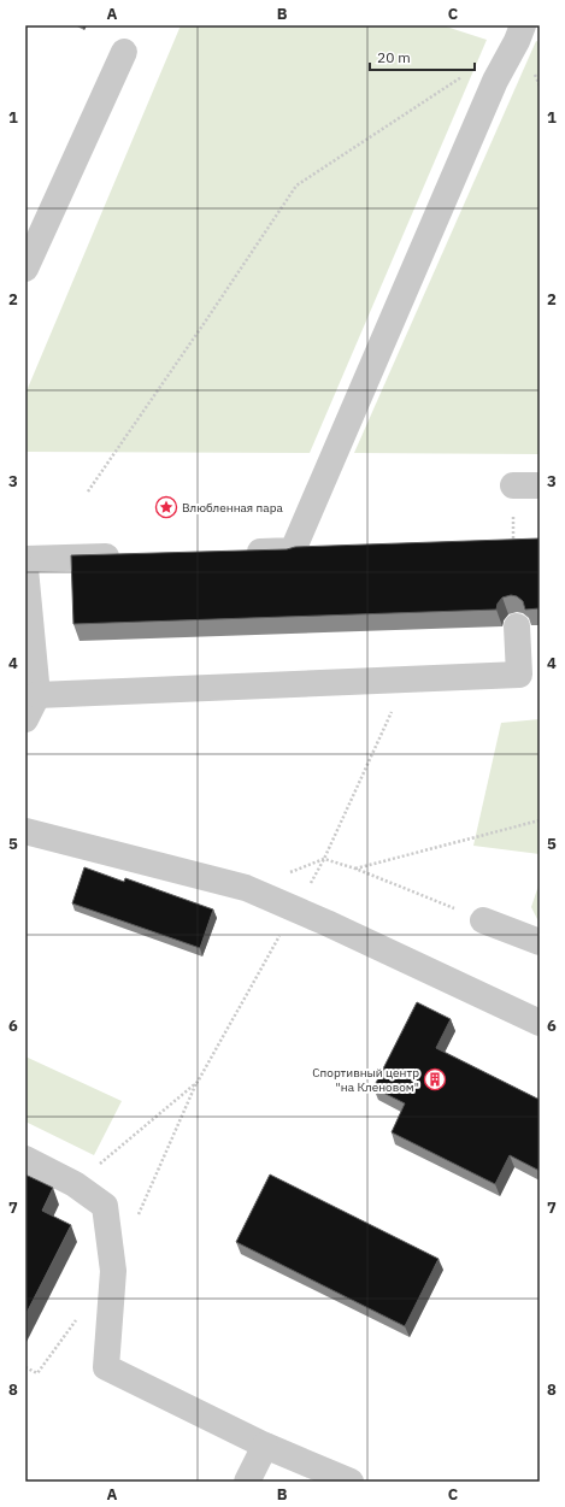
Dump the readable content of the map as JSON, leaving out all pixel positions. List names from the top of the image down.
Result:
{
  "places": {
    "place": ["Влюбленная пара"],
    "building": ["Спортивный центр \"на Кленовом\""]
  },
  "scale_bar": "20 m",
  "grid": {
    "columns": ["A", "B", "C"],
    "rows": [
      "1",
      "2",
      "3",
      "4",
      "5",
      "6",
      "7",
      "8"
    ]
  }
}
